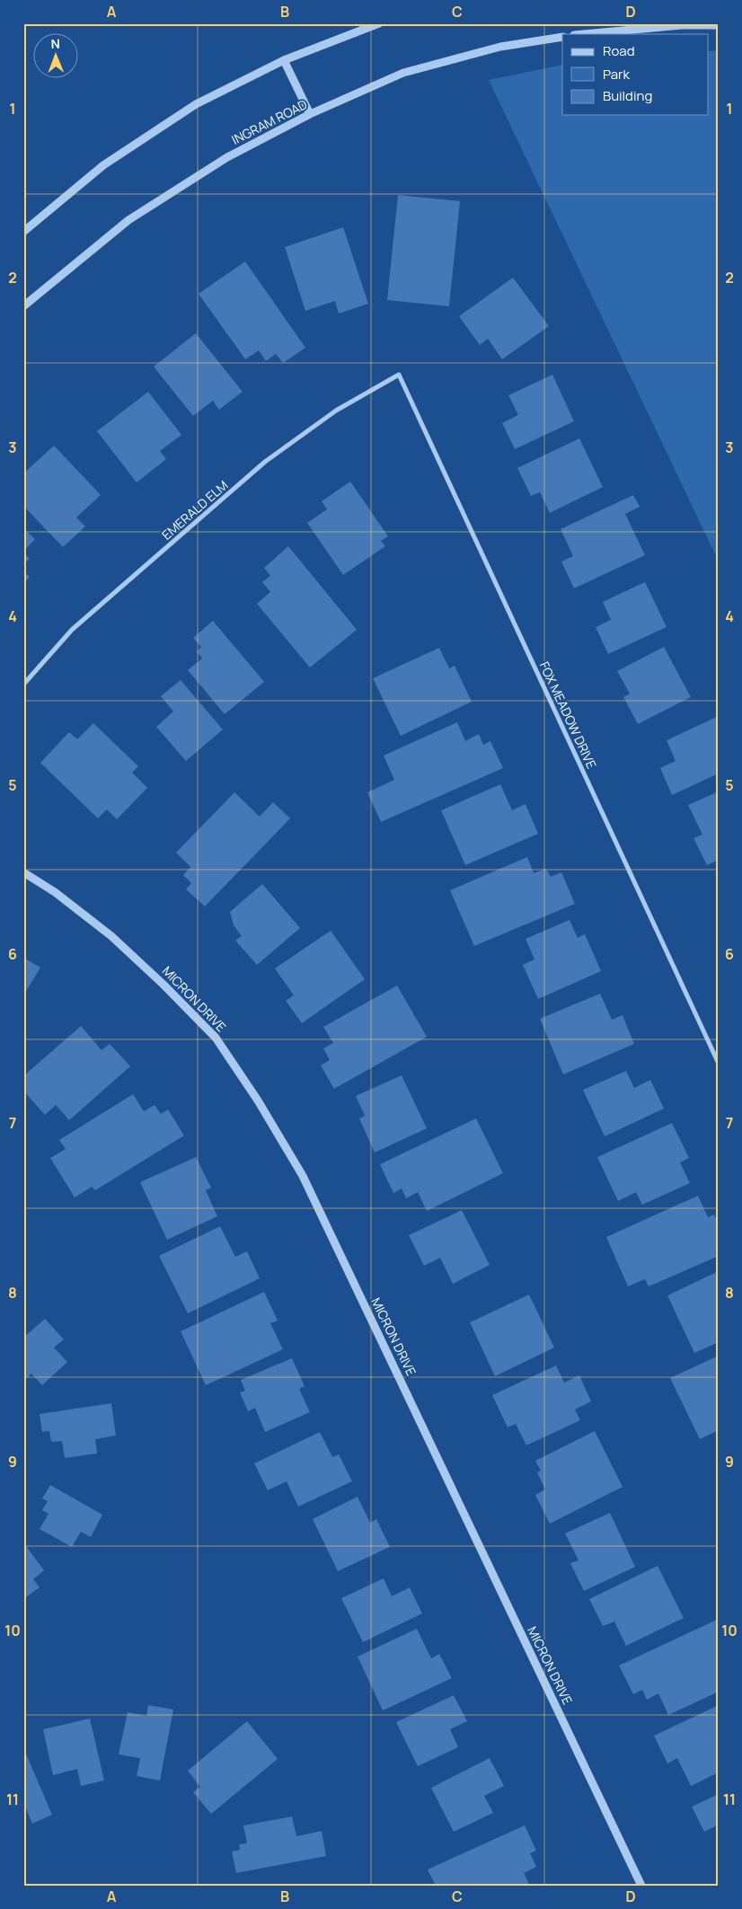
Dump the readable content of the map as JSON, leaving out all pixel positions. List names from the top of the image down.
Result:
{
  "streets": {
    "street": [
      "INGRAM ROAD",
      "EMERALD ELM",
      "FOX MEADOW DRIVE",
      "MICRON DRIVE"
    ]
  },
  "crossings": [
    ["EMERALD ELM", "FOX MEADOW DRIVE"]
  ],
  "legend": ["Road", "Park", "Building"],
  "north": "top",
  "grid": {
    "columns": [
      "A",
      "B",
      "C",
      "D"
    ],
    "rows": [
      "1",
      "2",
      "3",
      "4",
      "5",
      "6",
      "7",
      "8",
      "9",
      "10",
      "11"
    ]
  }
}
